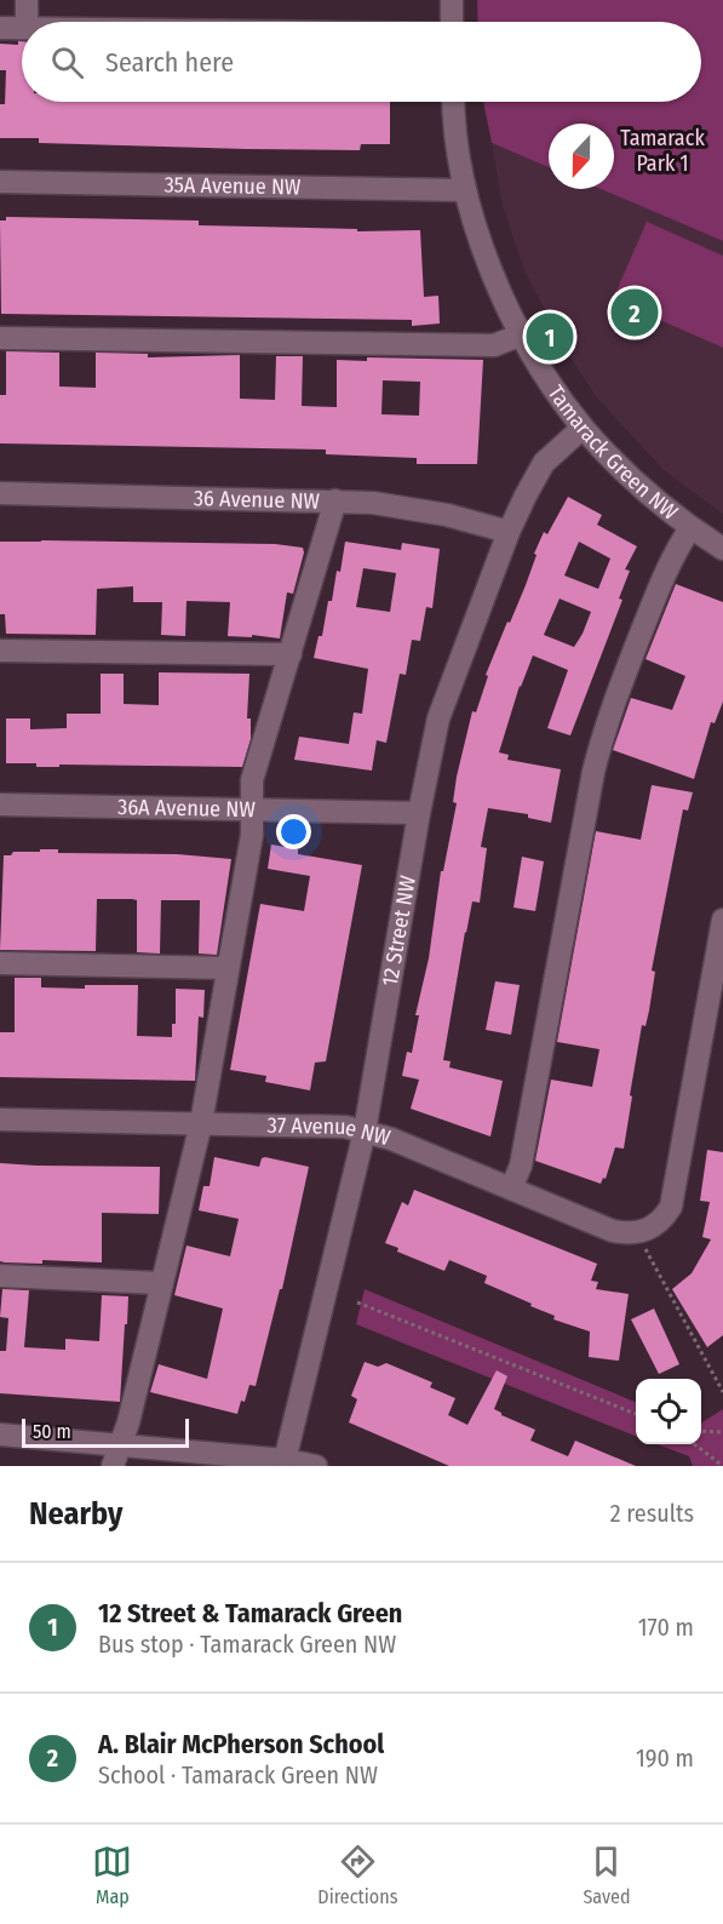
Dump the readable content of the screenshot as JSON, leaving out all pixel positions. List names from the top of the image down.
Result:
{
  "streets": {
    "street": [
      "35A Avenue NW",
      "Tamarack Green NW",
      "36 Avenue NW",
      "36A Avenue NW",
      "12 Street NW",
      "37 Avenue NW"
    ]
  },
  "crossings": [
    ["35A Avenue NW", "Tamarack Green NW"],
    ["Tamarack Green NW", "12 Street NW"],
    ["36 Avenue NW", "12 Street NW"],
    ["36A Avenue NW", "12 Street NW"],
    ["12 Street NW", "37 Avenue NW"]
  ],
  "parks": ["Tamarack Park 1"],
  "scale_bar": "50 m",
  "north": "bottom",
  "page": {
    "search": "Search here",
    "pins": ["2", "1"],
    "scale": "50 m",
    "heading": ["Nearby", "2 results"],
    "list": [
      {
        "mark": "1",
        "name": "12 Street & Tamarack Green",
        "note": "Bus stop · Tamarack Green NW",
        "value": "170 m"
      },
      {
        "mark": "2",
        "name": "A. Blair McPherson School",
        "note": "School · Tamarack Green NW",
        "value": "190 m"
      }
    ],
    "nav": ["Map", "Directions", "Saved"]
  }
}
